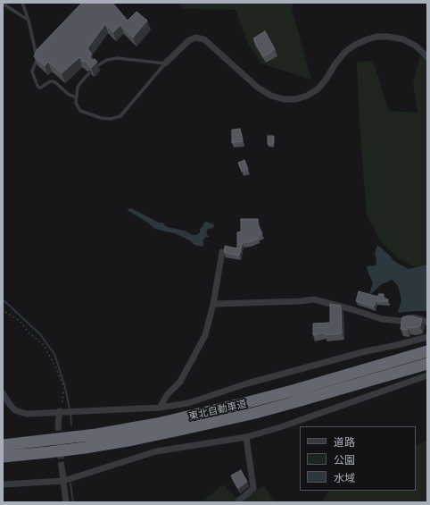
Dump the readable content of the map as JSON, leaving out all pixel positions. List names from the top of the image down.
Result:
{
  "streets": {
    "highway": ["東北自動車道"]
  },
  "legend": ["道路", "公園", "水域"]
}
